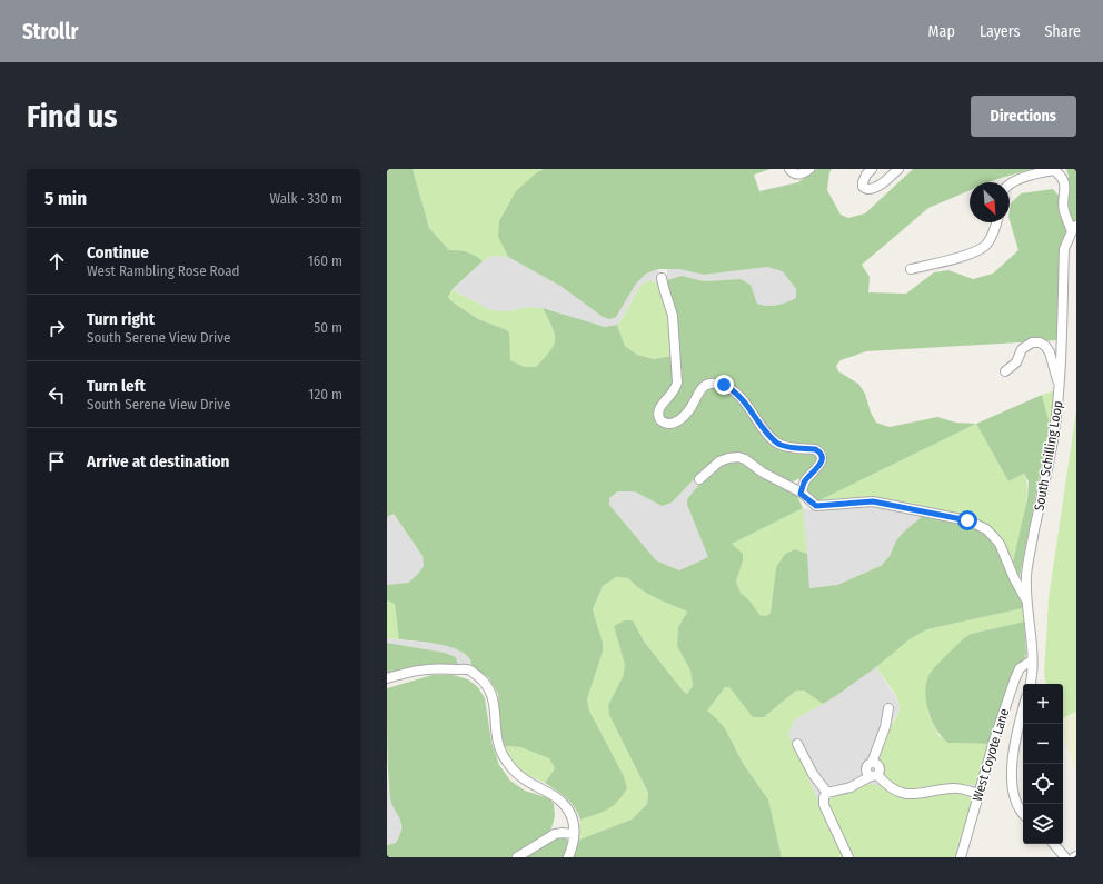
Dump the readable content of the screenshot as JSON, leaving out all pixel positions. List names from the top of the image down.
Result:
{
  "streets": {
    "street": ["South Schilling Loop", "West Coyote Lane"]
  },
  "crossings": [
    ["South Schilling Loop", "West Coyote Lane"]
  ],
  "north": "bottom right",
  "page": {
    "header": "Strollr",
    "nav": ["Map", "Layers", "Share"],
    "buttons": "Directions",
    "title": "Find us",
    "heading": ["5 min", "Walk · 330 m"],
    "list": [
      ["Continue", "West Rambling Rose Road", "160 m"],
      ["Turn right", "South Serene View Drive", "50 m"],
      ["Turn left", "South Serene View Drive", "120 m"],
      "Arrive at destination"
    ],
    "map_buttons": ["+", "−"]
  }
}
